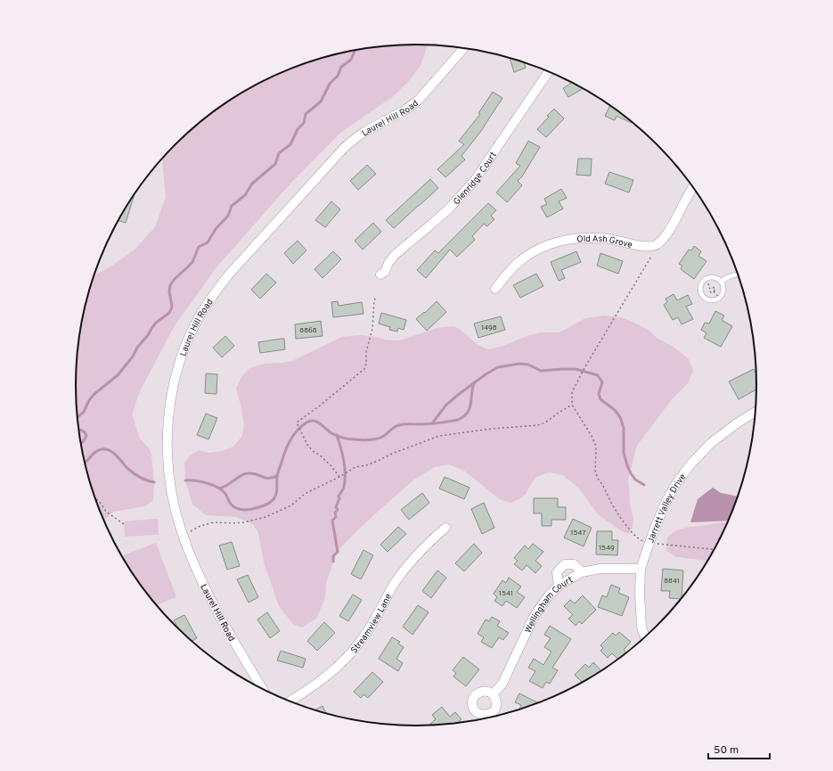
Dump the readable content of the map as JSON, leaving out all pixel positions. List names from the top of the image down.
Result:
{
  "streets": {
    "street": [
      "Laurel Hill Road",
      "Glenridge Court",
      "Old Ash Grove",
      "Jarrett Valley Drive",
      "Wellingham Court",
      "Streamview Lane"
    ]
  },
  "crossings": [
    ["Jarrett Valley Drive", "Wellingham Court"]
  ],
  "house_numbers": [
    "1498",
    "8868",
    "1547",
    "1549",
    "8841",
    "1541"
  ],
  "scale_bar": "50 m"
}
